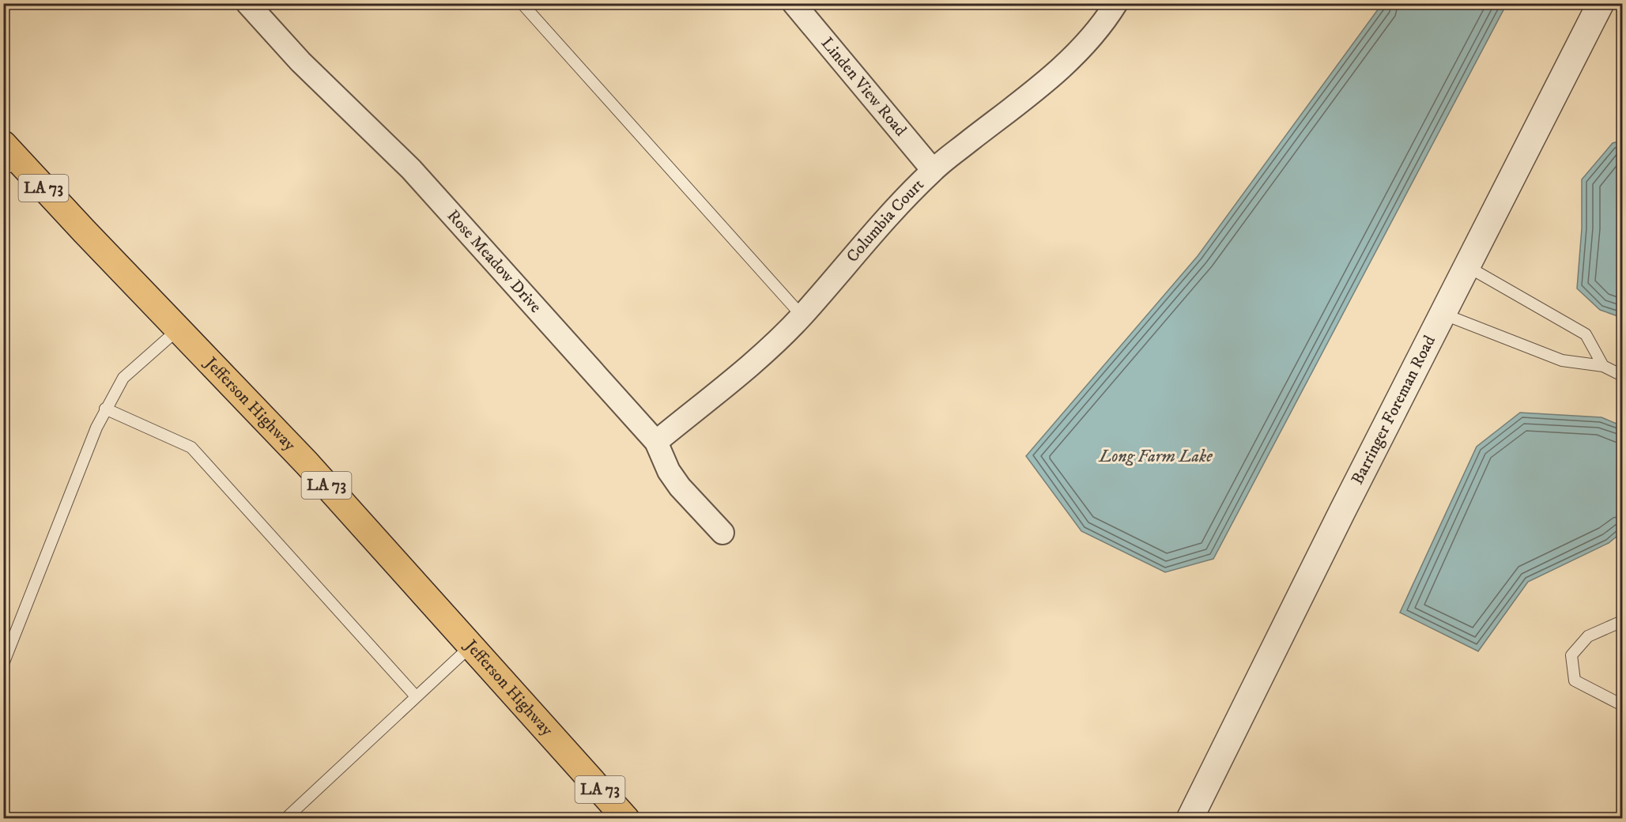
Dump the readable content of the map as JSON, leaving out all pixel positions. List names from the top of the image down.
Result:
{
  "streets": {
    "main road": ["LA 73", "Jefferson Highway"],
    "street": [
      "Linden View Road",
      "Columbia Court",
      "Rose Meadow Drive",
      "Barringer Foreman Road"
    ]
  },
  "crossings": [
    ["Linden View Road", "Columbia Court"],
    ["Columbia Court", "Rose Meadow Drive"]
  ],
  "water": ["Long Farm Lake"]
}
